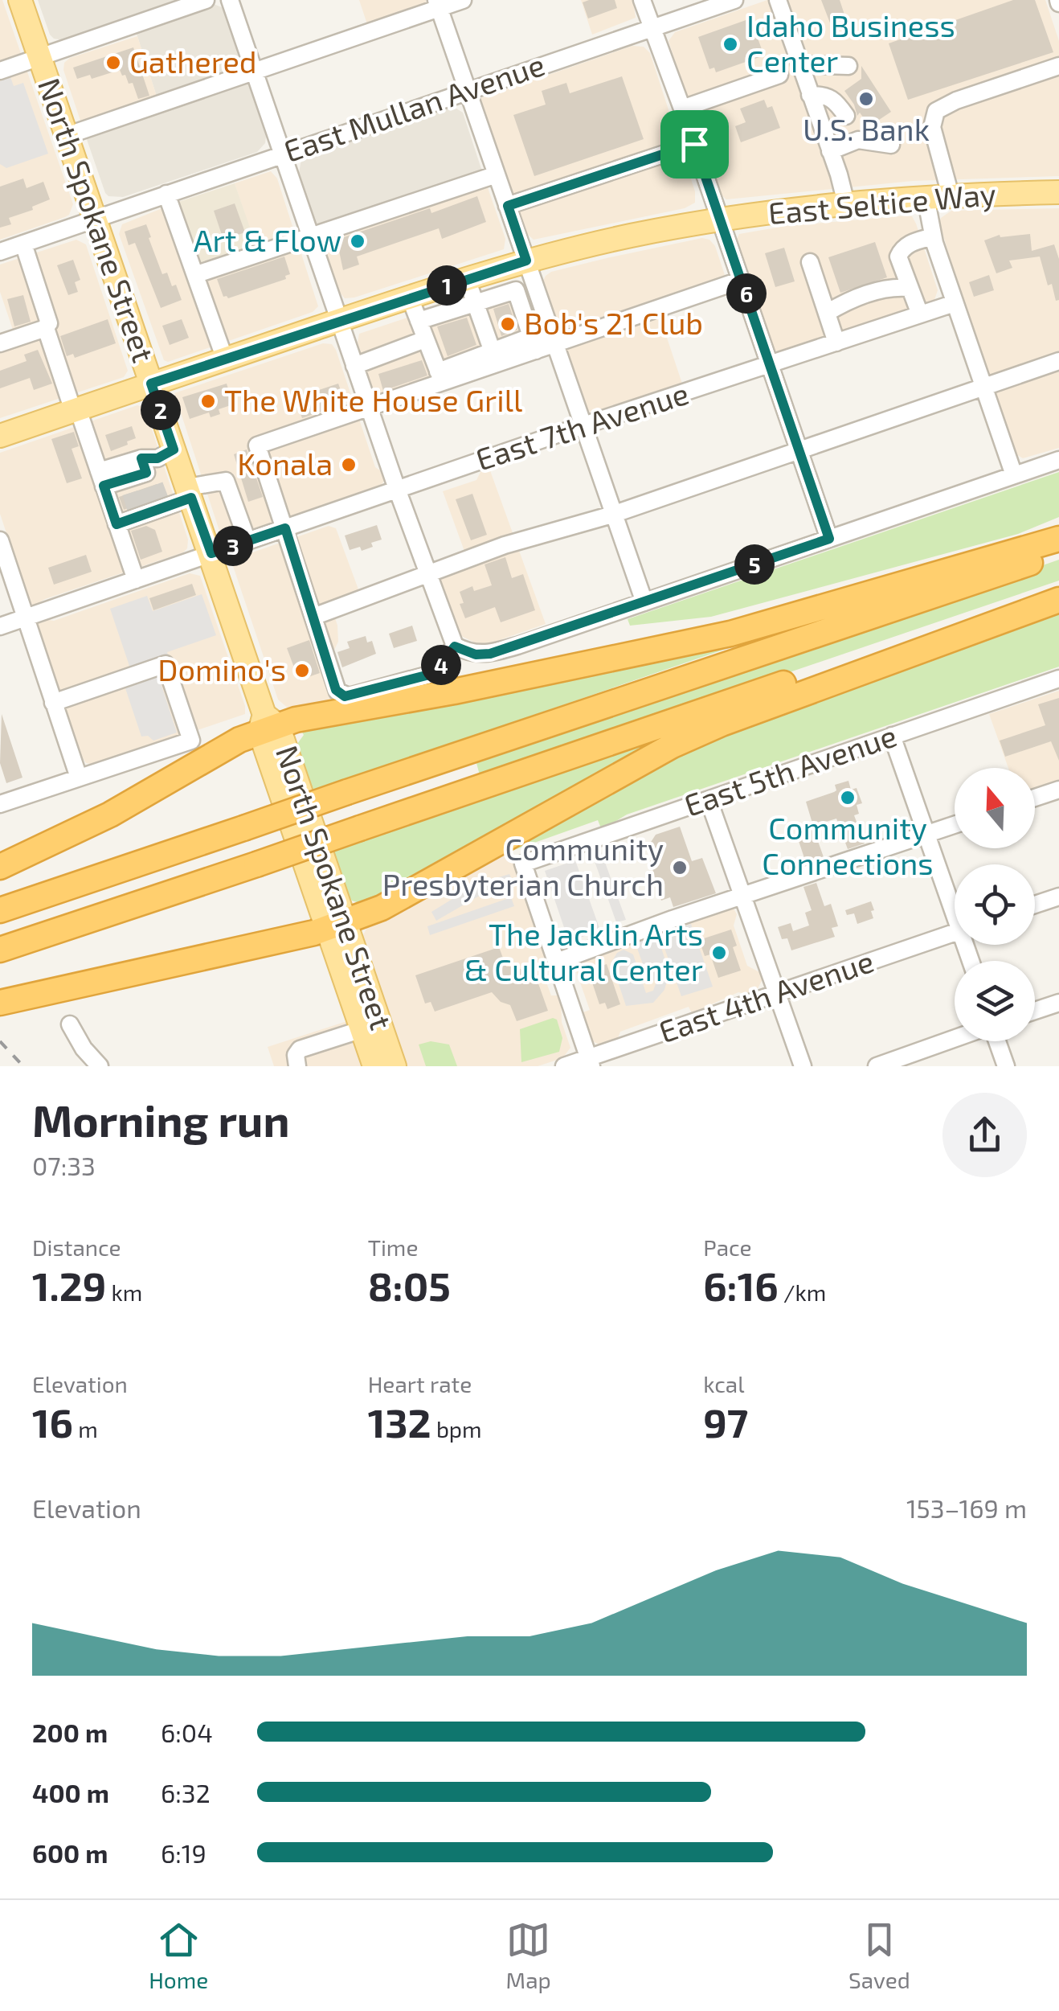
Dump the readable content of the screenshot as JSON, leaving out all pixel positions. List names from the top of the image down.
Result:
{
  "streets": {
    "main road": ["East Seltice Way", "North Spokane Street"],
    "street": [
      "East Mullan Avenue",
      "East 7th Avenue",
      "East 5th Avenue",
      "East 4th Avenue"
    ]
  },
  "crossings": [
    ["East Mullan Avenue", "North Spokane Street"],
    ["East Seltice Way", "North Spokane Street"],
    ["North Spokane Street", "East 7th Avenue"]
  ],
  "places": [
    "Idaho Business Center",
    "Gathered",
    "U.S. Bank",
    "Art & Flow",
    "Bob's 21 Club",
    "The White House Grill",
    "Konala",
    "Domino's",
    "Community Connections",
    "Community Presbyterian Church",
    "The Jacklin Arts & Cultural Center"
  ],
  "north": "top",
  "page": {
    "pins": [
      "1",
      "6",
      "2",
      "3",
      "5",
      "4"
    ],
    "heading": ["Morning run", "07:33"],
    "stats": [
      ["Distance", "1.29 km"],
      ["Time", "8:05"],
      ["Pace", "6:16 /km"],
      ["Elevation", "16 m"],
      ["Heart rate", "132 bpm"],
      ["kcal", "97"]
    ],
    "chart": ["Elevation", "153–169 m"],
    "list": [
      {
        "name": "200 m",
        "note": "6:04"
      },
      {
        "name": "400 m",
        "note": "6:32"
      },
      {
        "name": "600 m",
        "note": "6:19"
      }
    ],
    "tabs": ["Home", "Map", "Saved"]
  }
}
